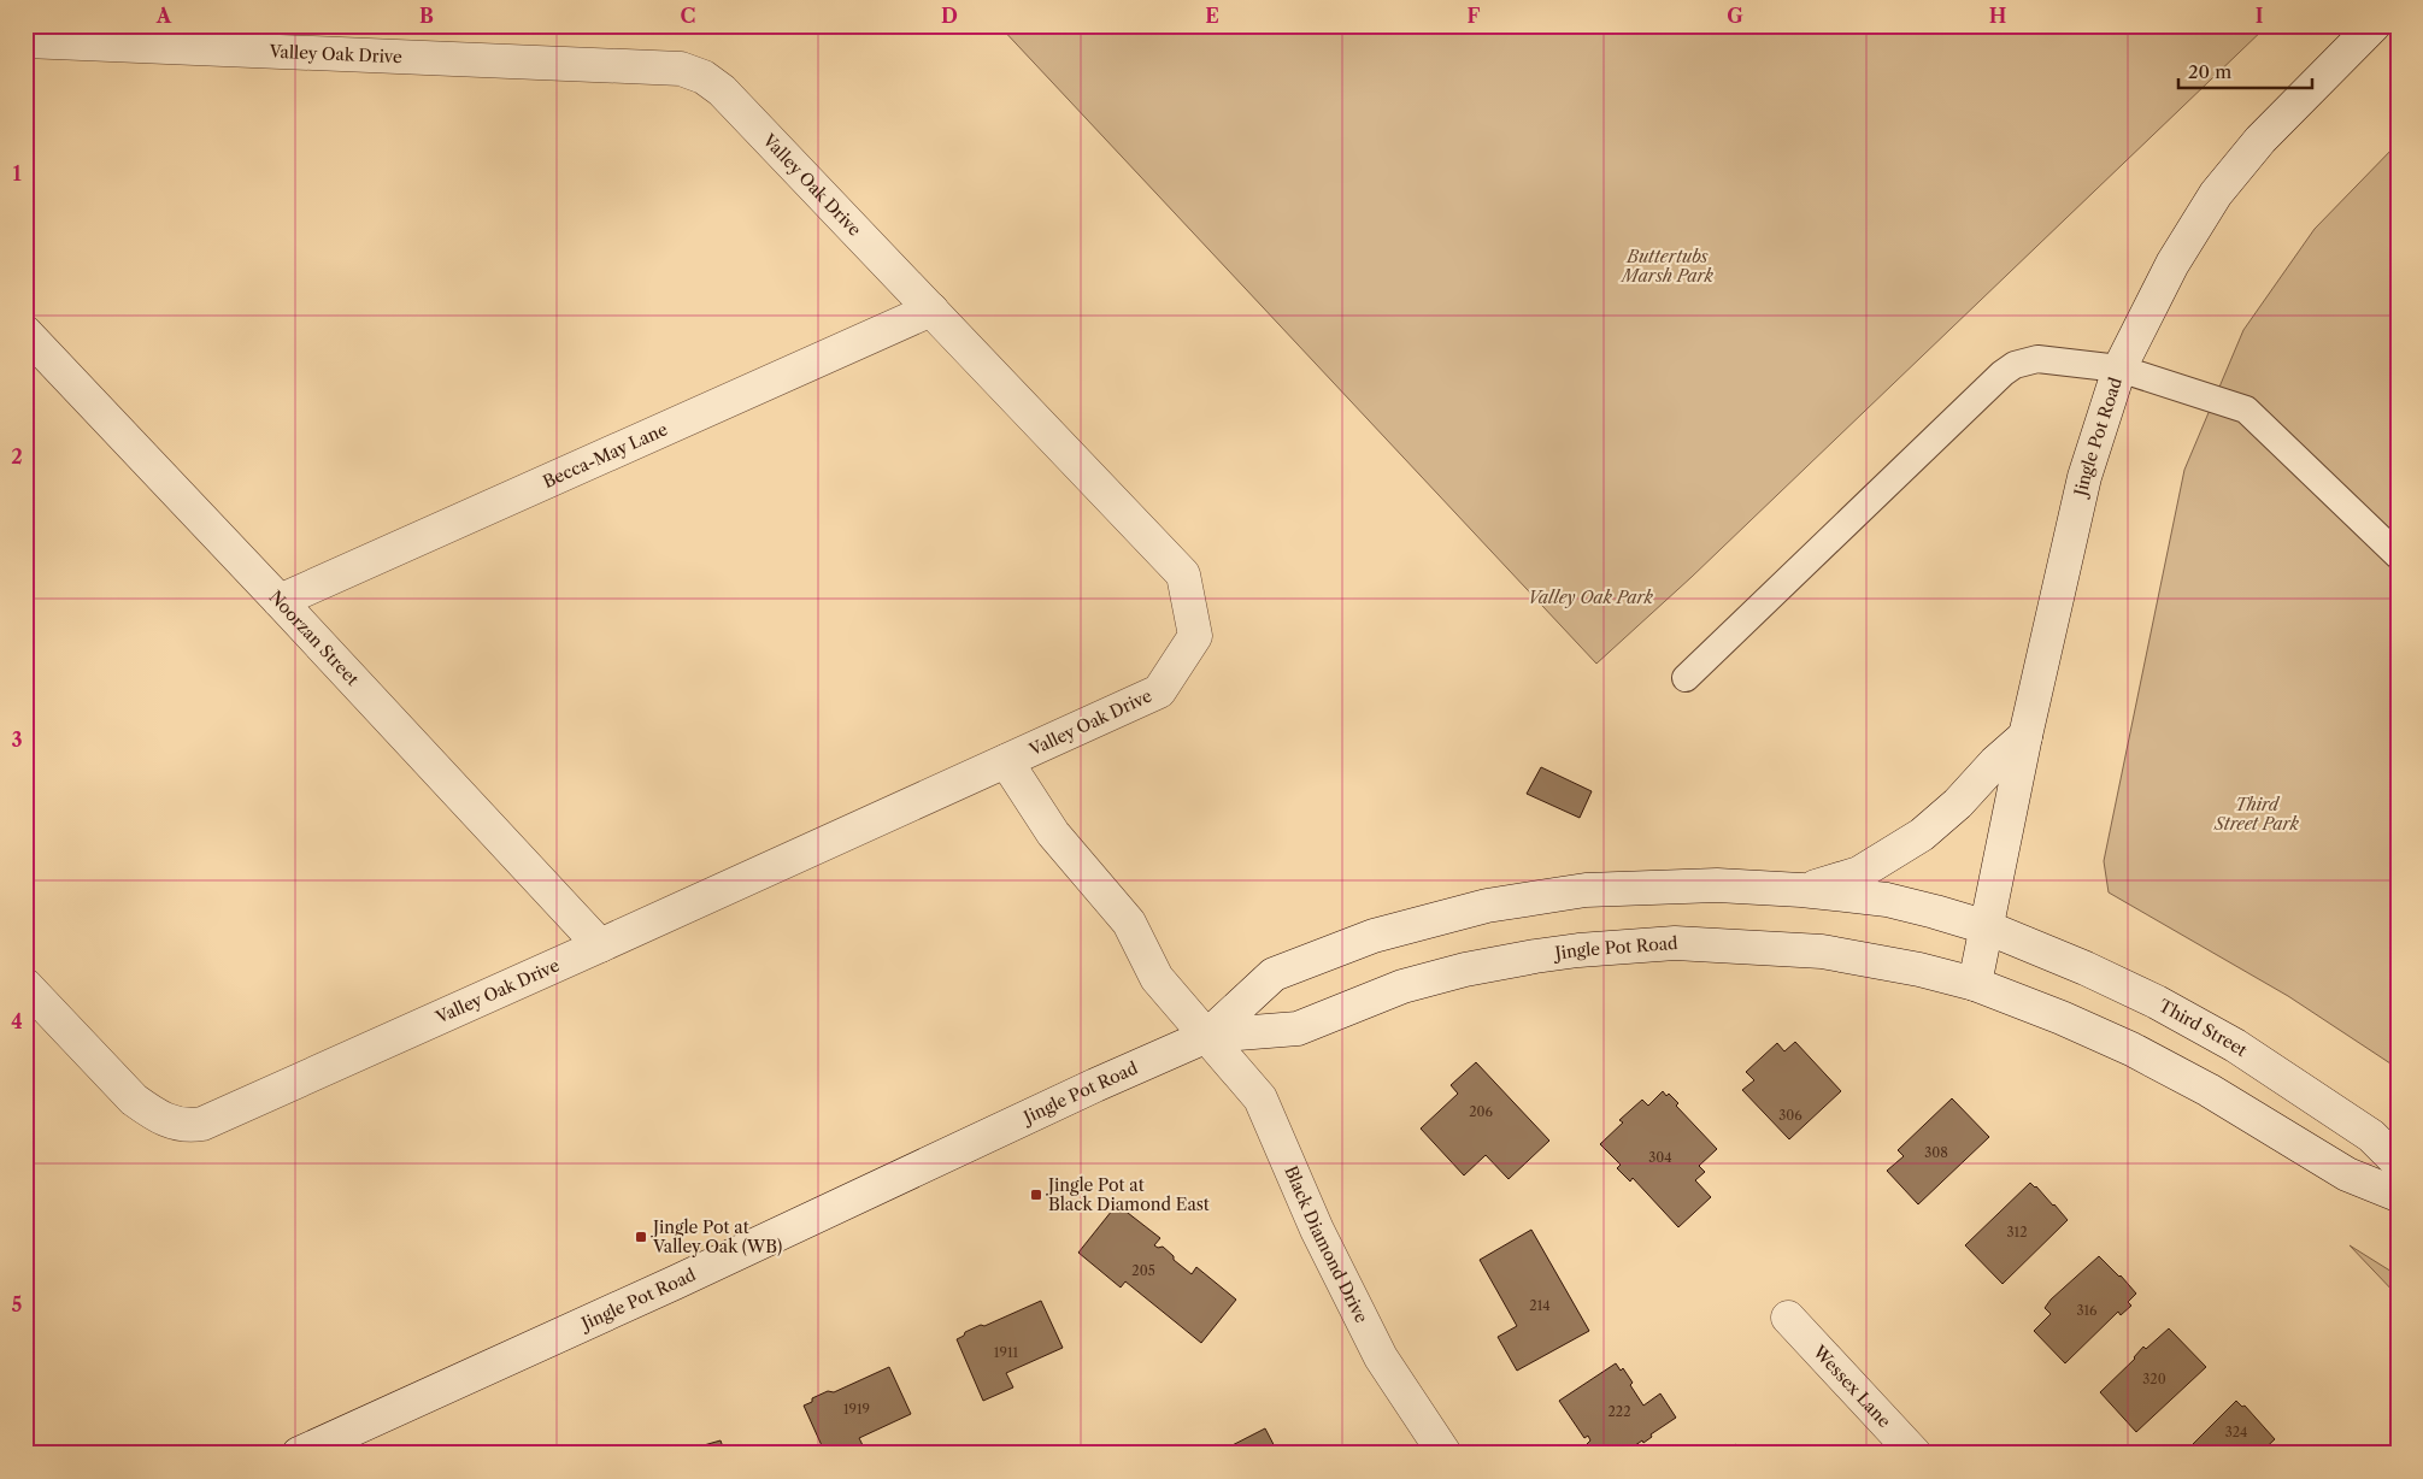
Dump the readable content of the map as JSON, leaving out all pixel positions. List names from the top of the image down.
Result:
{
  "streets": {
    "street": [
      "Valley Oak Drive",
      "Jingle Pot Road",
      "Becca-May Lane",
      "Noorzan Street",
      "Third Street",
      "Black Diamond Drive",
      "Wessex Lane"
    ]
  },
  "crossings": [
    ["Valley Oak Drive", "Jingle Pot Road"],
    ["Valley Oak Drive", "Becca-May Lane"],
    ["Valley Oak Drive", "Noorzan Street"],
    ["Valley Oak Drive", "Black Diamond Drive"],
    ["Jingle Pot Road", "Third Street"],
    ["Jingle Pot Road", "Black Diamond Drive"],
    ["Becca-May Lane", "Noorzan Street"]
  ],
  "parks": ["Buttertubs Marsh Park", "Valley Oak Park", "Third Street Park"],
  "places": {
    "transit": ["Jingle Pot at Black Diamond East", "Jingle Pot at Valley Oak (WB)"]
  },
  "house_numbers": [
    "206",
    "306",
    "308",
    "304",
    "312",
    "205",
    "214",
    "316",
    "1911",
    "320",
    "1919",
    "222",
    "324"
  ],
  "scale_bar": "20 m",
  "grid": {
    "columns": [
      "A",
      "B",
      "C",
      "D",
      "E",
      "F",
      "G",
      "H",
      "I"
    ],
    "rows": [
      "1",
      "2",
      "3",
      "4",
      "5"
    ]
  }
}
